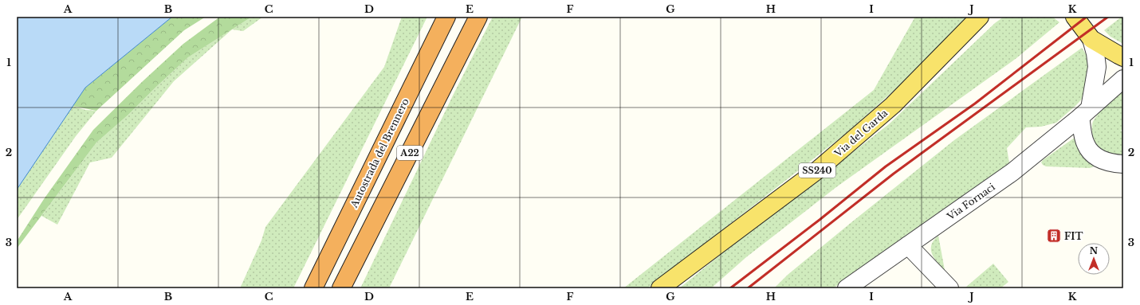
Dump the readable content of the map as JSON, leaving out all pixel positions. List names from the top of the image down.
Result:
{
  "streets": {
    "highway": ["Autostrada del Brennero", "A22"],
    "main road": ["Via del Garda", "SS240"],
    "street": ["Via Fornaci"]
  },
  "places": {
    "building": ["FIT"]
  },
  "north": "top",
  "grid": {
    "columns": [
      "A",
      "B",
      "C",
      "D",
      "E",
      "F",
      "G",
      "H",
      "I",
      "J",
      "K"
    ],
    "rows": ["1", "2", "3"]
  }
}
